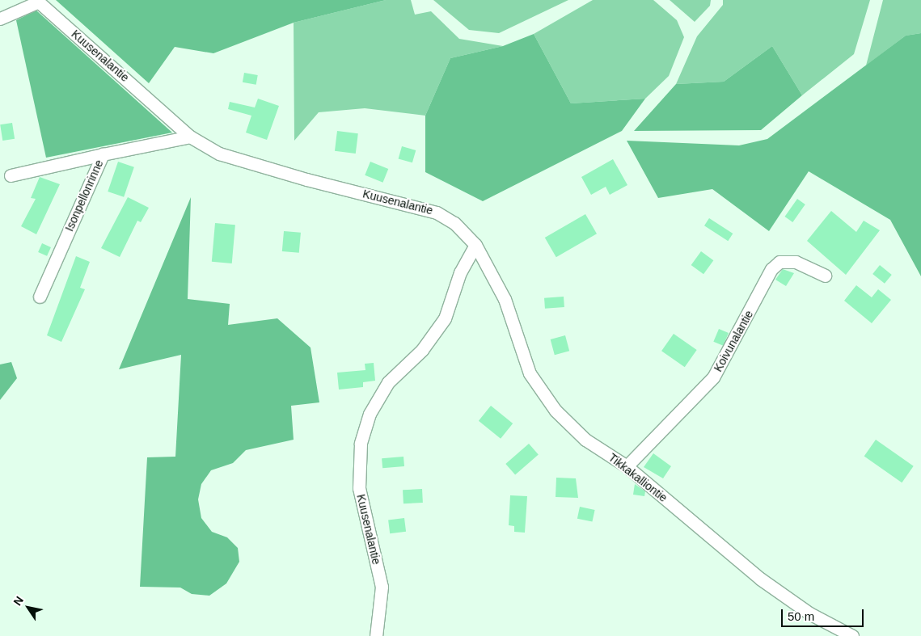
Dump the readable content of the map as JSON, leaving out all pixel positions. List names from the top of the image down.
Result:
{
  "streets": {
    "street": [
      "Kuusenalantie",
      "Isonpellonrinne",
      "Koivunalantie",
      "Tikkakalliontie"
    ]
  },
  "crossings": [
    ["Kuusenalantie", "Isonpellonrinne"],
    ["Kuusenalantie", "Tikkakalliontie"],
    ["Koivunalantie", "Tikkakalliontie"]
  ],
  "scale_bar": "50 m",
  "north": "top left"
}
